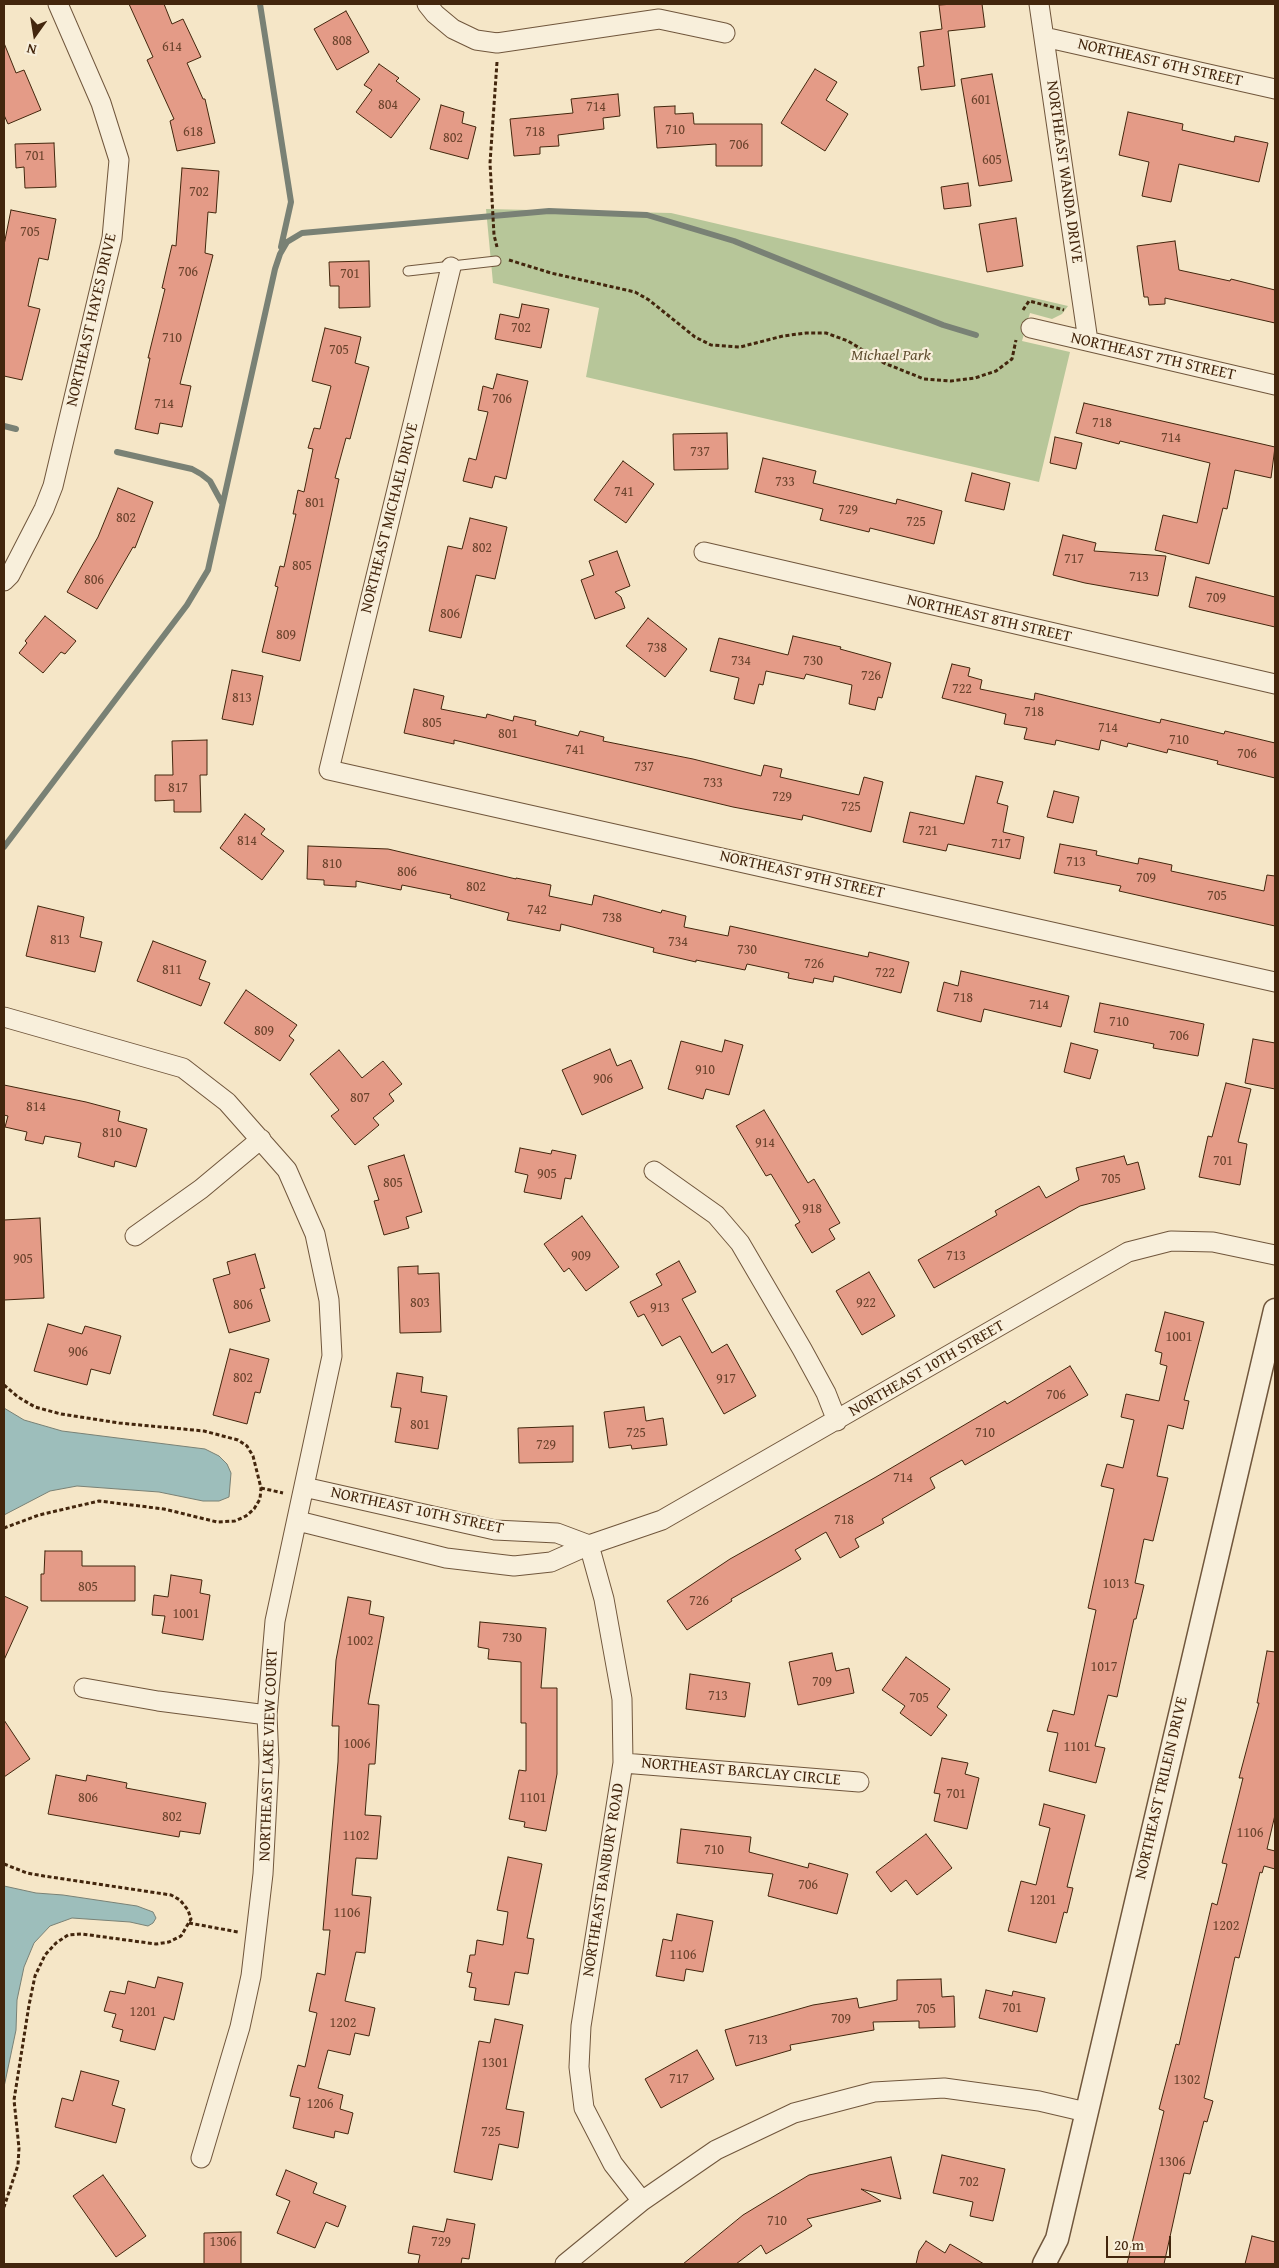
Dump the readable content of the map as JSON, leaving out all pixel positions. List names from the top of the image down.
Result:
{
  "streets": {
    "street": [
      "NORTHEAST 6TH STREET",
      "NORTHEAST WANDA DRIVE",
      "NORTHEAST HAYES DRIVE",
      "NORTHEAST 7TH STREET",
      "NORTHEAST MICHAEL DRIVE",
      "NORTHEAST 8TH STREET",
      "NORTHEAST 9TH STREET",
      "NORTHEAST 10TH STREET",
      "NORTHEAST LAKE VIEW COURT",
      "NORTHEAST BARCLAY CIRCLE",
      "NORTHEAST TRILEIN DRIVE",
      "NORTHEAST BANBURY ROAD"
    ]
  },
  "crossings": [
    ["NORTHEAST 6TH STREET", "NORTHEAST WANDA DRIVE"],
    ["NORTHEAST WANDA DRIVE", "NORTHEAST 7TH STREET"],
    ["NORTHEAST MICHAEL DRIVE", "NORTHEAST 9TH STREET"],
    ["NORTHEAST 10TH STREET", "NORTHEAST LAKE VIEW COURT"],
    ["NORTHEAST 10TH STREET", "NORTHEAST BANBURY ROAD"],
    ["NORTHEAST BARCLAY CIRCLE", "NORTHEAST BANBURY ROAD"]
  ],
  "parks": ["Michael Park"],
  "house_numbers": [
    "808",
    "614",
    "601",
    "804",
    "714",
    "710",
    "618",
    "718",
    "802",
    "706",
    "701",
    "605",
    "702",
    "705",
    "706",
    "701",
    "702",
    "710",
    "705",
    "706",
    "714",
    "718",
    "714",
    "737",
    "733",
    "741",
    "801",
    "729",
    "802",
    "725",
    "802",
    "717",
    "805",
    "713",
    "806",
    "709",
    "806",
    "809",
    "738",
    "734",
    "730",
    "726",
    "722",
    "813",
    "718",
    "805",
    "714",
    "801",
    "710",
    "741",
    "706",
    "737",
    "733",
    "817",
    "729",
    "725",
    "721",
    "814",
    "717",
    "713",
    "810",
    "806",
    "709",
    "802",
    "705",
    "742",
    "738",
    "813",
    "734",
    "730",
    "726",
    "811",
    "722",
    "718",
    "714",
    "710",
    "809",
    "706",
    "910",
    "906",
    "807",
    "814",
    "810",
    "914",
    "701",
    "905",
    "705",
    "805",
    "918",
    "909",
    "713",
    "905",
    "803",
    "922",
    "806",
    "913",
    "1001",
    "906",
    "802",
    "917",
    "706",
    "801",
    "725",
    "710",
    "729",
    "714",
    "718",
    "1013",
    "805",
    "726",
    "1001",
    "730",
    "1002",
    "1017",
    "709",
    "713",
    "705",
    "1006",
    "1101",
    "701",
    "806",
    "1101",
    "802",
    "1106",
    "1102",
    "710",
    "706",
    "1201",
    "1106",
    "1202",
    "1106",
    "701",
    "705",
    "1201",
    "709",
    "1202",
    "713",
    "1301",
    "717",
    "1302",
    "1206",
    "725",
    "1306",
    "702",
    "710",
    "1306",
    "729"
  ],
  "scale_bar": "20 m",
  "north": "bottom"
}
